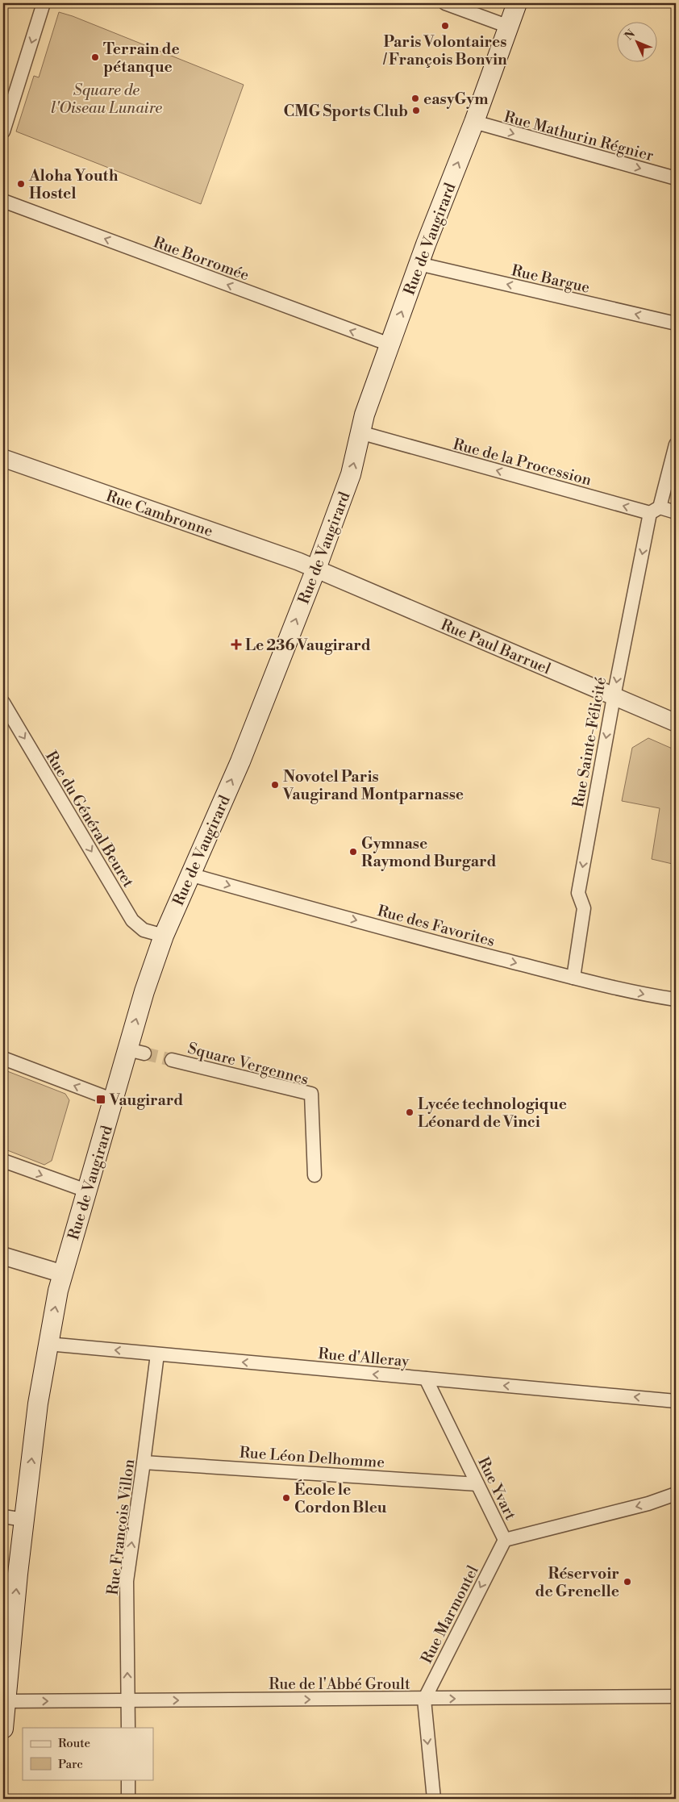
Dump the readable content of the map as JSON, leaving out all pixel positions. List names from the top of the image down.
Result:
{
  "streets": {
    "main road": ["Rue de Vaugirard"],
    "street": [
      "Rue Mathurin Régnier",
      "Rue Borromée",
      "Rue Bargue",
      "Rue de la Procession",
      "Rue Cambronne",
      "Rue Paul Barruel",
      "Rue Sainte-Félicité",
      "Rue du Général Beuret",
      "Rue des Favorites",
      "Square Vergennes",
      "Rue d'Alleray",
      "Rue Léon Delhomme",
      "Rue Yvart",
      "Rue François Villon",
      "Rue Marmontel",
      "Rue de l'Abbé Groult"
    ]
  },
  "crossings": [
    ["Rue Mathurin Régnier", "Rue de Vaugirard"],
    ["Rue de Vaugirard", "Rue Borromée"],
    ["Rue de Vaugirard", "Rue Bargue"],
    ["Rue de Vaugirard", "Rue de la Procession"],
    ["Rue de Vaugirard", "Rue Cambronne"],
    ["Rue de Vaugirard", "Rue Paul Barruel"],
    ["Rue de Vaugirard", "Rue du Général Beuret"],
    ["Rue de Vaugirard", "Rue des Favorites"],
    ["Rue de Vaugirard", "Rue d'Alleray"],
    ["Rue de Vaugirard", "Rue de l'Abbé Groult"],
    ["Rue de la Procession", "Rue Sainte-Félicité"],
    ["Rue Cambronne", "Rue Paul Barruel"],
    ["Rue Paul Barruel", "Rue Sainte-Félicité"],
    ["Rue Sainte-Félicité", "Rue des Favorites"],
    ["Rue d'Alleray", "Rue Yvart"],
    ["Rue d'Alleray", "Rue François Villon"],
    ["Rue Léon Delhomme", "Rue Yvart"],
    ["Rue Léon Delhomme", "Rue François Villon"],
    ["Rue Yvart", "Rue Marmontel"],
    ["Rue François Villon", "Rue de l'Abbé Groult"],
    ["Rue Marmontel", "Rue de l'Abbé Groult"]
  ],
  "one_way": [
    "Rue Mathurin Régnier",
    "Rue de Vaugirard",
    "Rue Borromée",
    "Rue Bargue",
    "Rue de la Procession",
    "Rue Sainte-Félicité",
    "Rue du Général Beuret",
    "Rue des Favorites",
    "Rue d'Alleray",
    "Rue Yvart",
    "Rue François Villon",
    "Rue Marmontel",
    "Rue de l'Abbé Groult"
  ],
  "parks": ["Square de l'Oiseau Lunaire"],
  "places": {
    "other": [
      "Paris Volontaires / François Bonvin",
      "Terrain de pétanque",
      "easyGym",
      "CMG Sports Club",
      "Aloha Youth Hostel",
      "Novotel Paris Vaugirand Montparnasse",
      "Gymnase Raymond Burgard",
      "Lycée technologique Léonard de Vinci",
      "École le Cordon Bleu",
      "Réservoir de Grenelle"
    ],
    "health": ["Le 236 Vaugirard"],
    "transit": ["Vaugirard"]
  },
  "legend": ["Route", "Parc"],
  "north": "top left"
}
